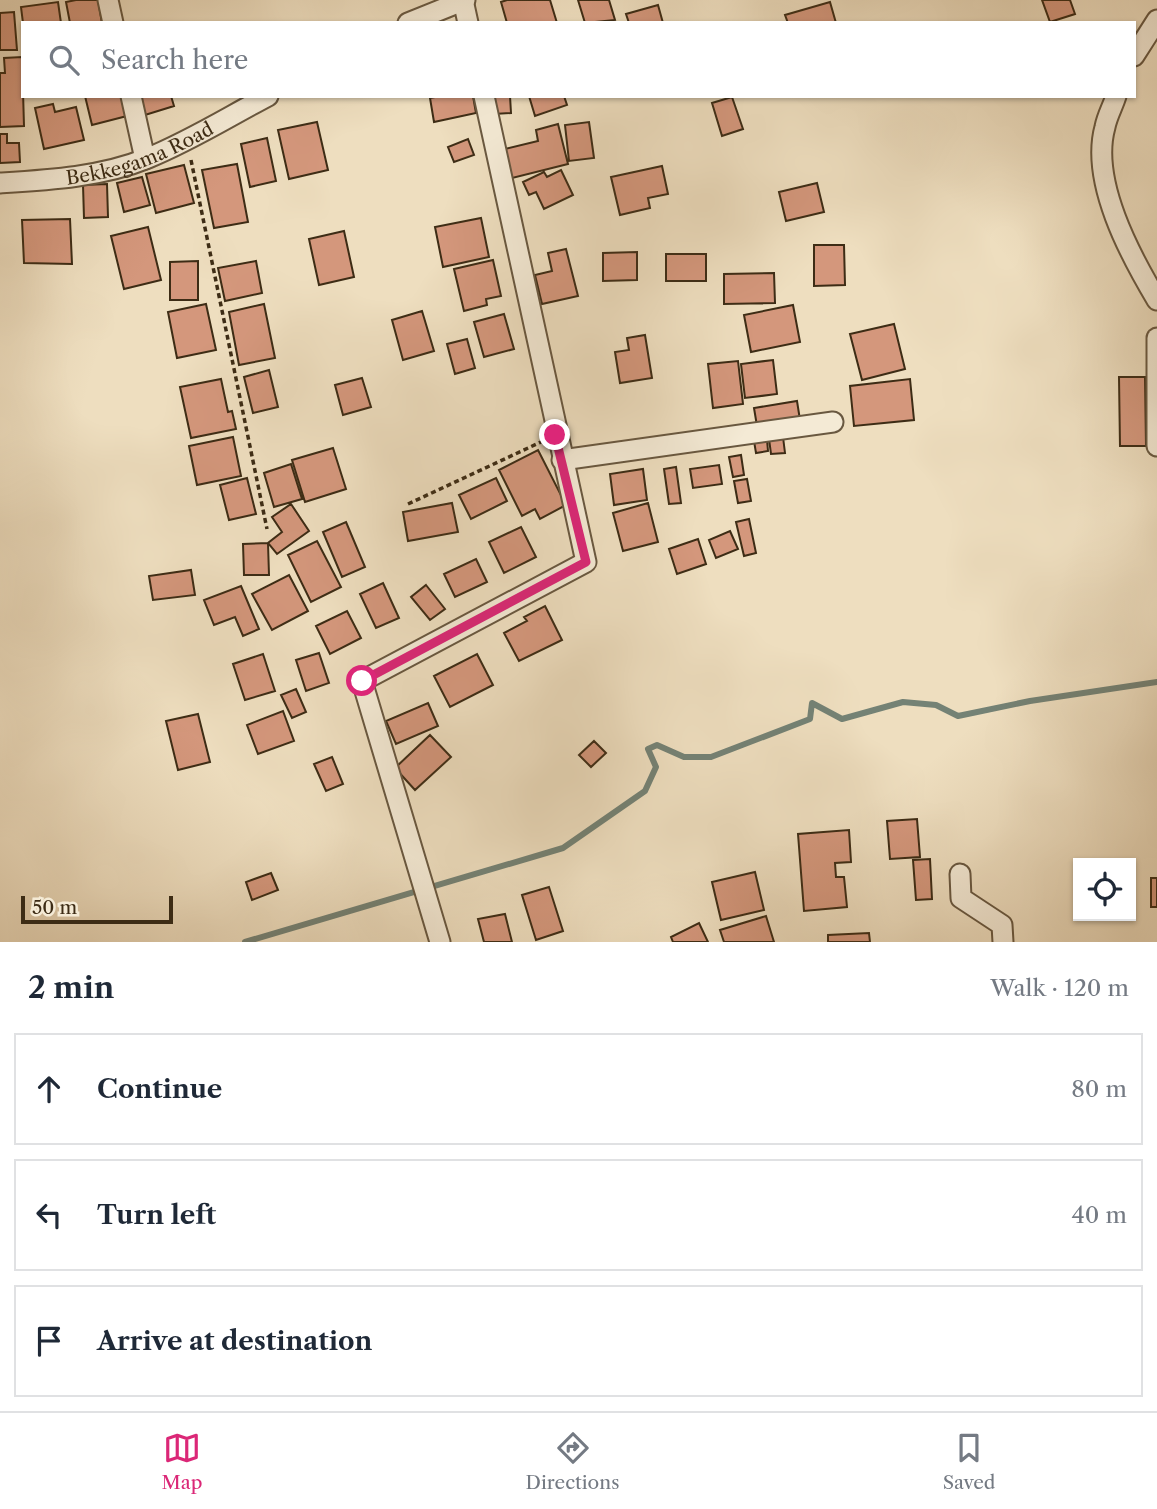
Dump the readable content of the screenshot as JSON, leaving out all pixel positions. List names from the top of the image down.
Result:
{
  "streets": {
    "street": ["Bekkegama Road"]
  },
  "scale_bar": "50 m",
  "page": {
    "search": "Search here",
    "scale": "50 m",
    "heading": ["2 min", "Walk · 120 m"],
    "list": [
      ["Continue", "80 m"],
      ["Turn left", "40 m"],
      "Arrive at destination"
    ],
    "nav": ["Map", "Directions", "Saved"]
  }
}
